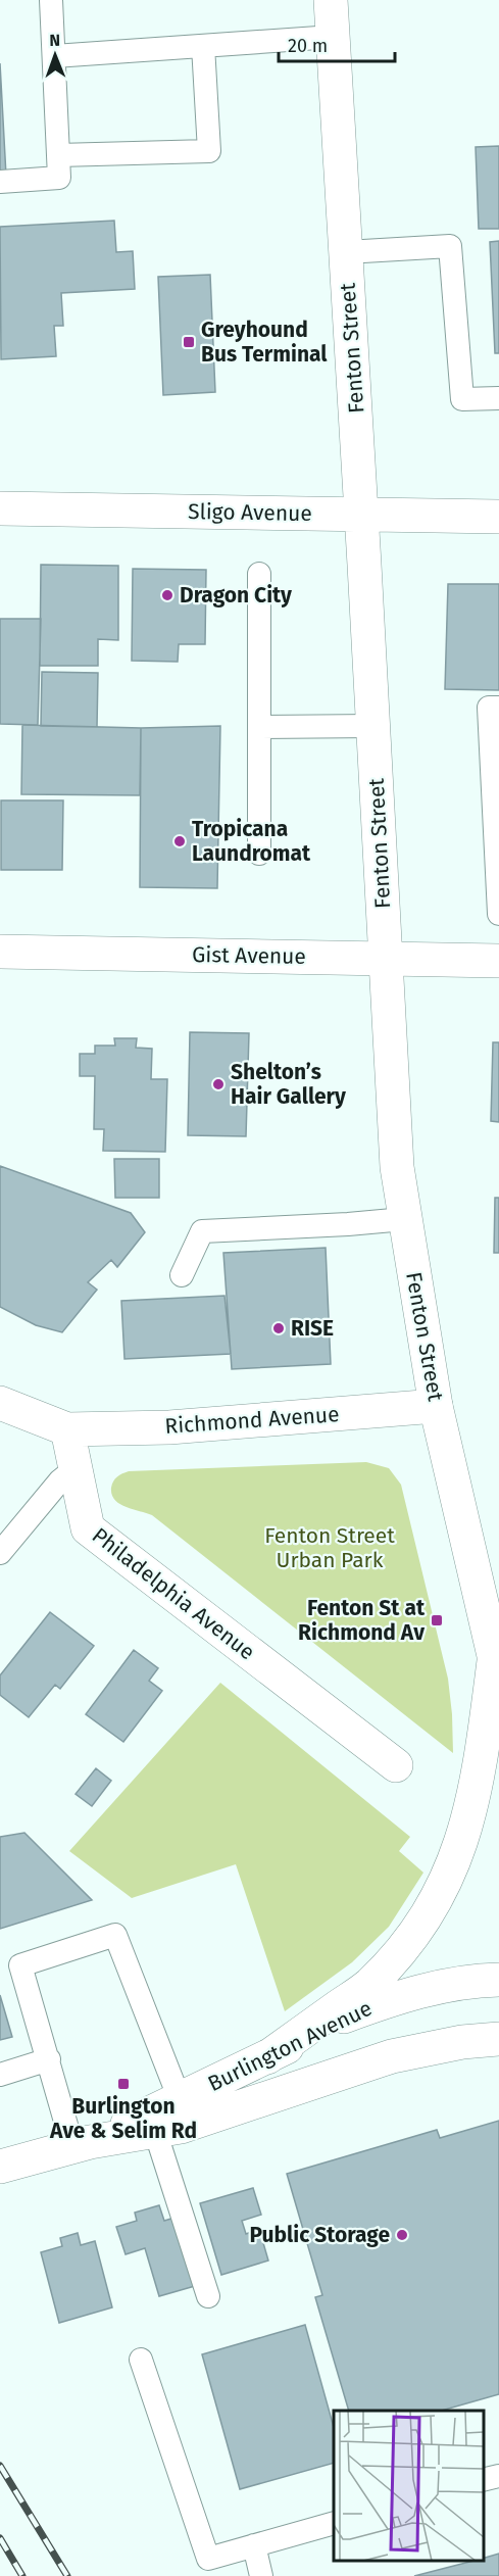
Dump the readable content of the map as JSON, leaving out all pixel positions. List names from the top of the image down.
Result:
{
  "streets": {
    "street": [
      "Fenton Street",
      "Sligo Avenue",
      "Gist Avenue",
      "Richmond Avenue",
      "Philadelphia Avenue",
      "Burlington Avenue"
    ]
  },
  "crossings": [
    ["Fenton Street", "Sligo Avenue"],
    ["Fenton Street", "Gist Avenue"],
    ["Fenton Street", "Richmond Avenue"],
    ["Fenton Street", "Burlington Avenue"],
    ["Richmond Avenue", "Philadelphia Avenue"]
  ],
  "parks": ["Fenton Street Urban Park"],
  "places": {
    "transit": ["Greyhound Bus Terminal", "Fenton St at Richmond Av", "Burlington Ave & Selim Rd"],
    "other": [
      "Dragon City",
      "Tropicana Laundromat",
      "Shelton’s Hair Gallery",
      "RISE",
      "Public Storage"
    ]
  },
  "scale_bar": "20 m",
  "north": "top"
}
